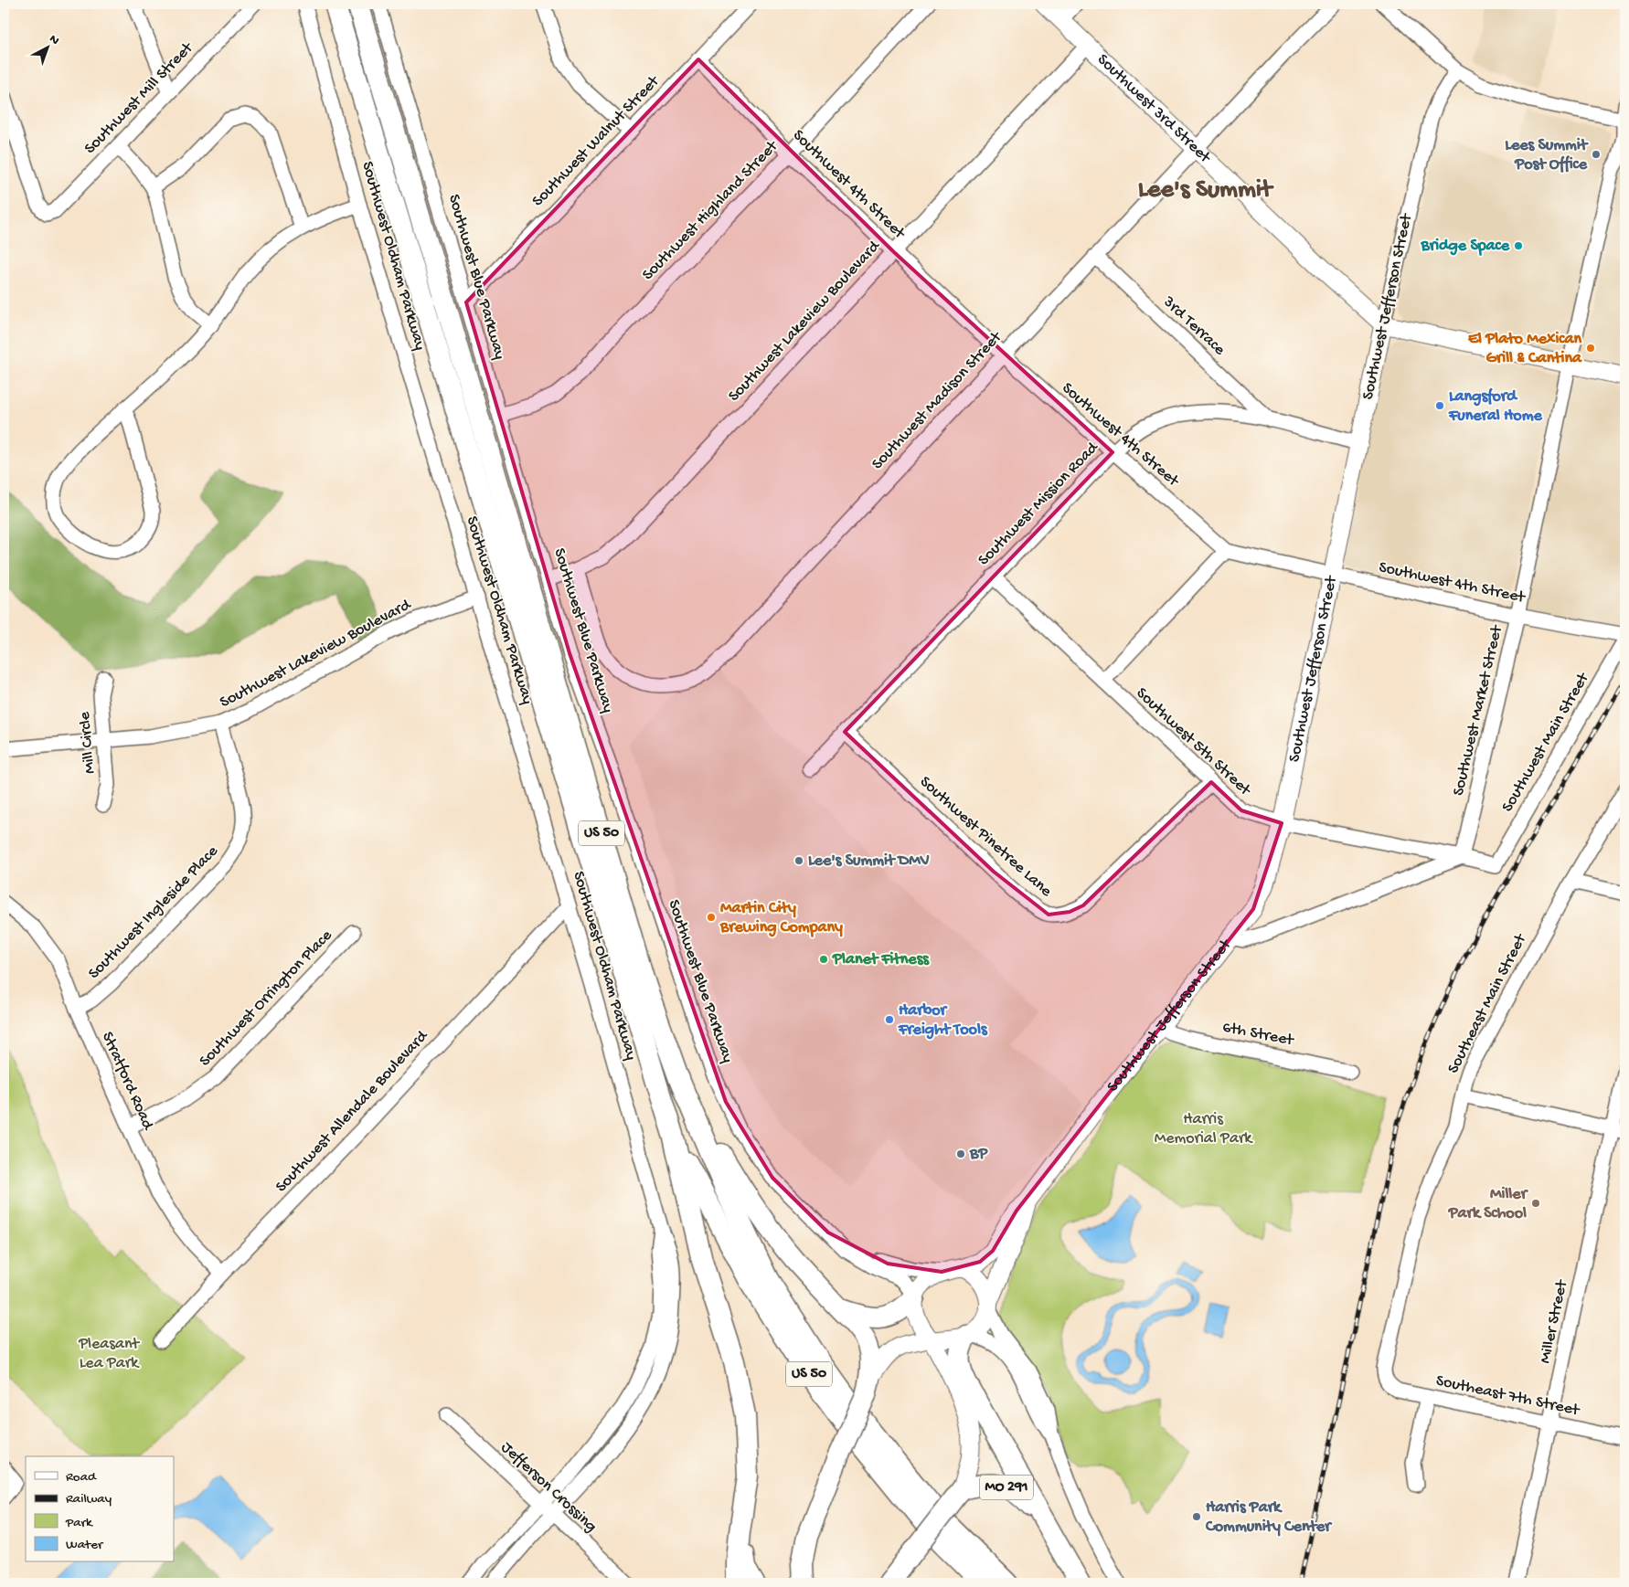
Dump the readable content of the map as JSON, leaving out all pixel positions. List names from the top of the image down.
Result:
{
  "streets": {
    "highway": ["US 50", "MO 291"],
    "main road": ["Southwest 3rd Street", "Southwest Jefferson Street"],
    "street": [
      "Southwest Mill Street",
      "Southwest Walnut Street",
      "Southwest 4th Street",
      "Southwest Highland Street",
      "Southwest Oldham Parkway",
      "Southwest Blue Parkway",
      "Southwest Lakeview Boulevard",
      "3rd Terrace",
      "Southwest Madison Street",
      "Southwest Mission Road",
      "Southwest Market Street",
      "Southwest 5th Street",
      "Mill Circle",
      "Southwest Main Street",
      "Southwest Pinetree Lane",
      "Southwest Ingleside Place",
      "Southwest Orrington Place",
      "Southeast Main Street",
      "6th Street",
      "Stratford Road",
      "Southwest Allendale Boulevard",
      "Miller Street",
      "Southeast 7th Street",
      "Jefferson Crossing"
    ]
  },
  "crossings": [
    ["Southwest 3rd Street", "Southwest Jefferson Street"],
    ["Southwest 3rd Street", "Southwest Lakeview Boulevard"],
    ["Southwest 3rd Street", "Southwest Madison Street"],
    ["Southwest 3rd Street", "Southwest Market Street"],
    ["Southwest Walnut Street", "Southwest 4th Street"],
    ["Southwest Walnut Street", "Southwest Blue Parkway"],
    ["Southwest 4th Street", "Southwest Highland Street"],
    ["Southwest 4th Street", "Southwest Jefferson Street"],
    ["Southwest 4th Street", "Southwest Lakeview Boulevard"],
    ["Southwest 4th Street", "Southwest Madison Street"],
    ["Southwest 4th Street", "Southwest Mission Road"],
    ["Southwest 4th Street", "Southwest Market Street"],
    ["Southwest 4th Street", "Southwest Main Street"],
    ["Southwest Highland Street", "Southwest Blue Parkway"],
    ["Southwest Oldham Parkway", "Southwest Lakeview Boulevard"],
    ["Southwest Oldham Parkway", "Southwest Allendale Boulevard"],
    ["Southwest Oldham Parkway", "Jefferson Crossing"],
    ["Southwest Blue Parkway", "Southwest Jefferson Street"],
    ["Southwest Blue Parkway", "Southwest Lakeview Boulevard"],
    ["Southwest Jefferson Street", "Southwest Mission Road"],
    ["Southwest Jefferson Street", "Southwest 5th Street"],
    ["Southwest Jefferson Street", "6th Street"],
    ["Southwest Lakeview Boulevard", "Southwest Madison Street"],
    ["Southwest Lakeview Boulevard", "Mill Circle"],
    ["Southwest Lakeview Boulevard", "Southwest Ingleside Place"],
    ["3rd Terrace", "Southwest Madison Street"],
    ["3rd Terrace", "Southwest Mission Road"],
    ["Southwest Mission Road", "Southwest 5th Street"],
    ["Southwest Mission Road", "Southwest Pinetree Lane"],
    ["Southwest Market Street", "Southwest 5th Street"],
    ["Southwest 5th Street", "Southwest Main Street"],
    ["Southwest 5th Street", "Southwest Pinetree Lane"],
    ["Southwest Ingleside Place", "Stratford Road"],
    ["Southwest Orrington Place", "Stratford Road"],
    ["Southeast Main Street", "Southeast 7th Street"],
    ["Stratford Road", "Southwest Allendale Boulevard"],
    ["Miller Street", "Southeast 7th Street"]
  ],
  "districts": ["Lee's Summit"],
  "parks": ["Harris Memorial Park", "Pleasant Lea Park"],
  "places": [
    "Lees Summit Post Office",
    "Bridge Space",
    "El Plato Mexican Grill & Cantina",
    "Langsford Funeral Home",
    "Lee's Summit DMV",
    "Martin City Brewing Company",
    "Planet Fitness",
    "Harbor Freight Tools",
    "BP",
    "Miller Park School",
    "Harris Park Community Center"
  ],
  "legend": [
    "Road",
    "Railway",
    "Park",
    "Water"
  ],
  "north": "top right"
}
